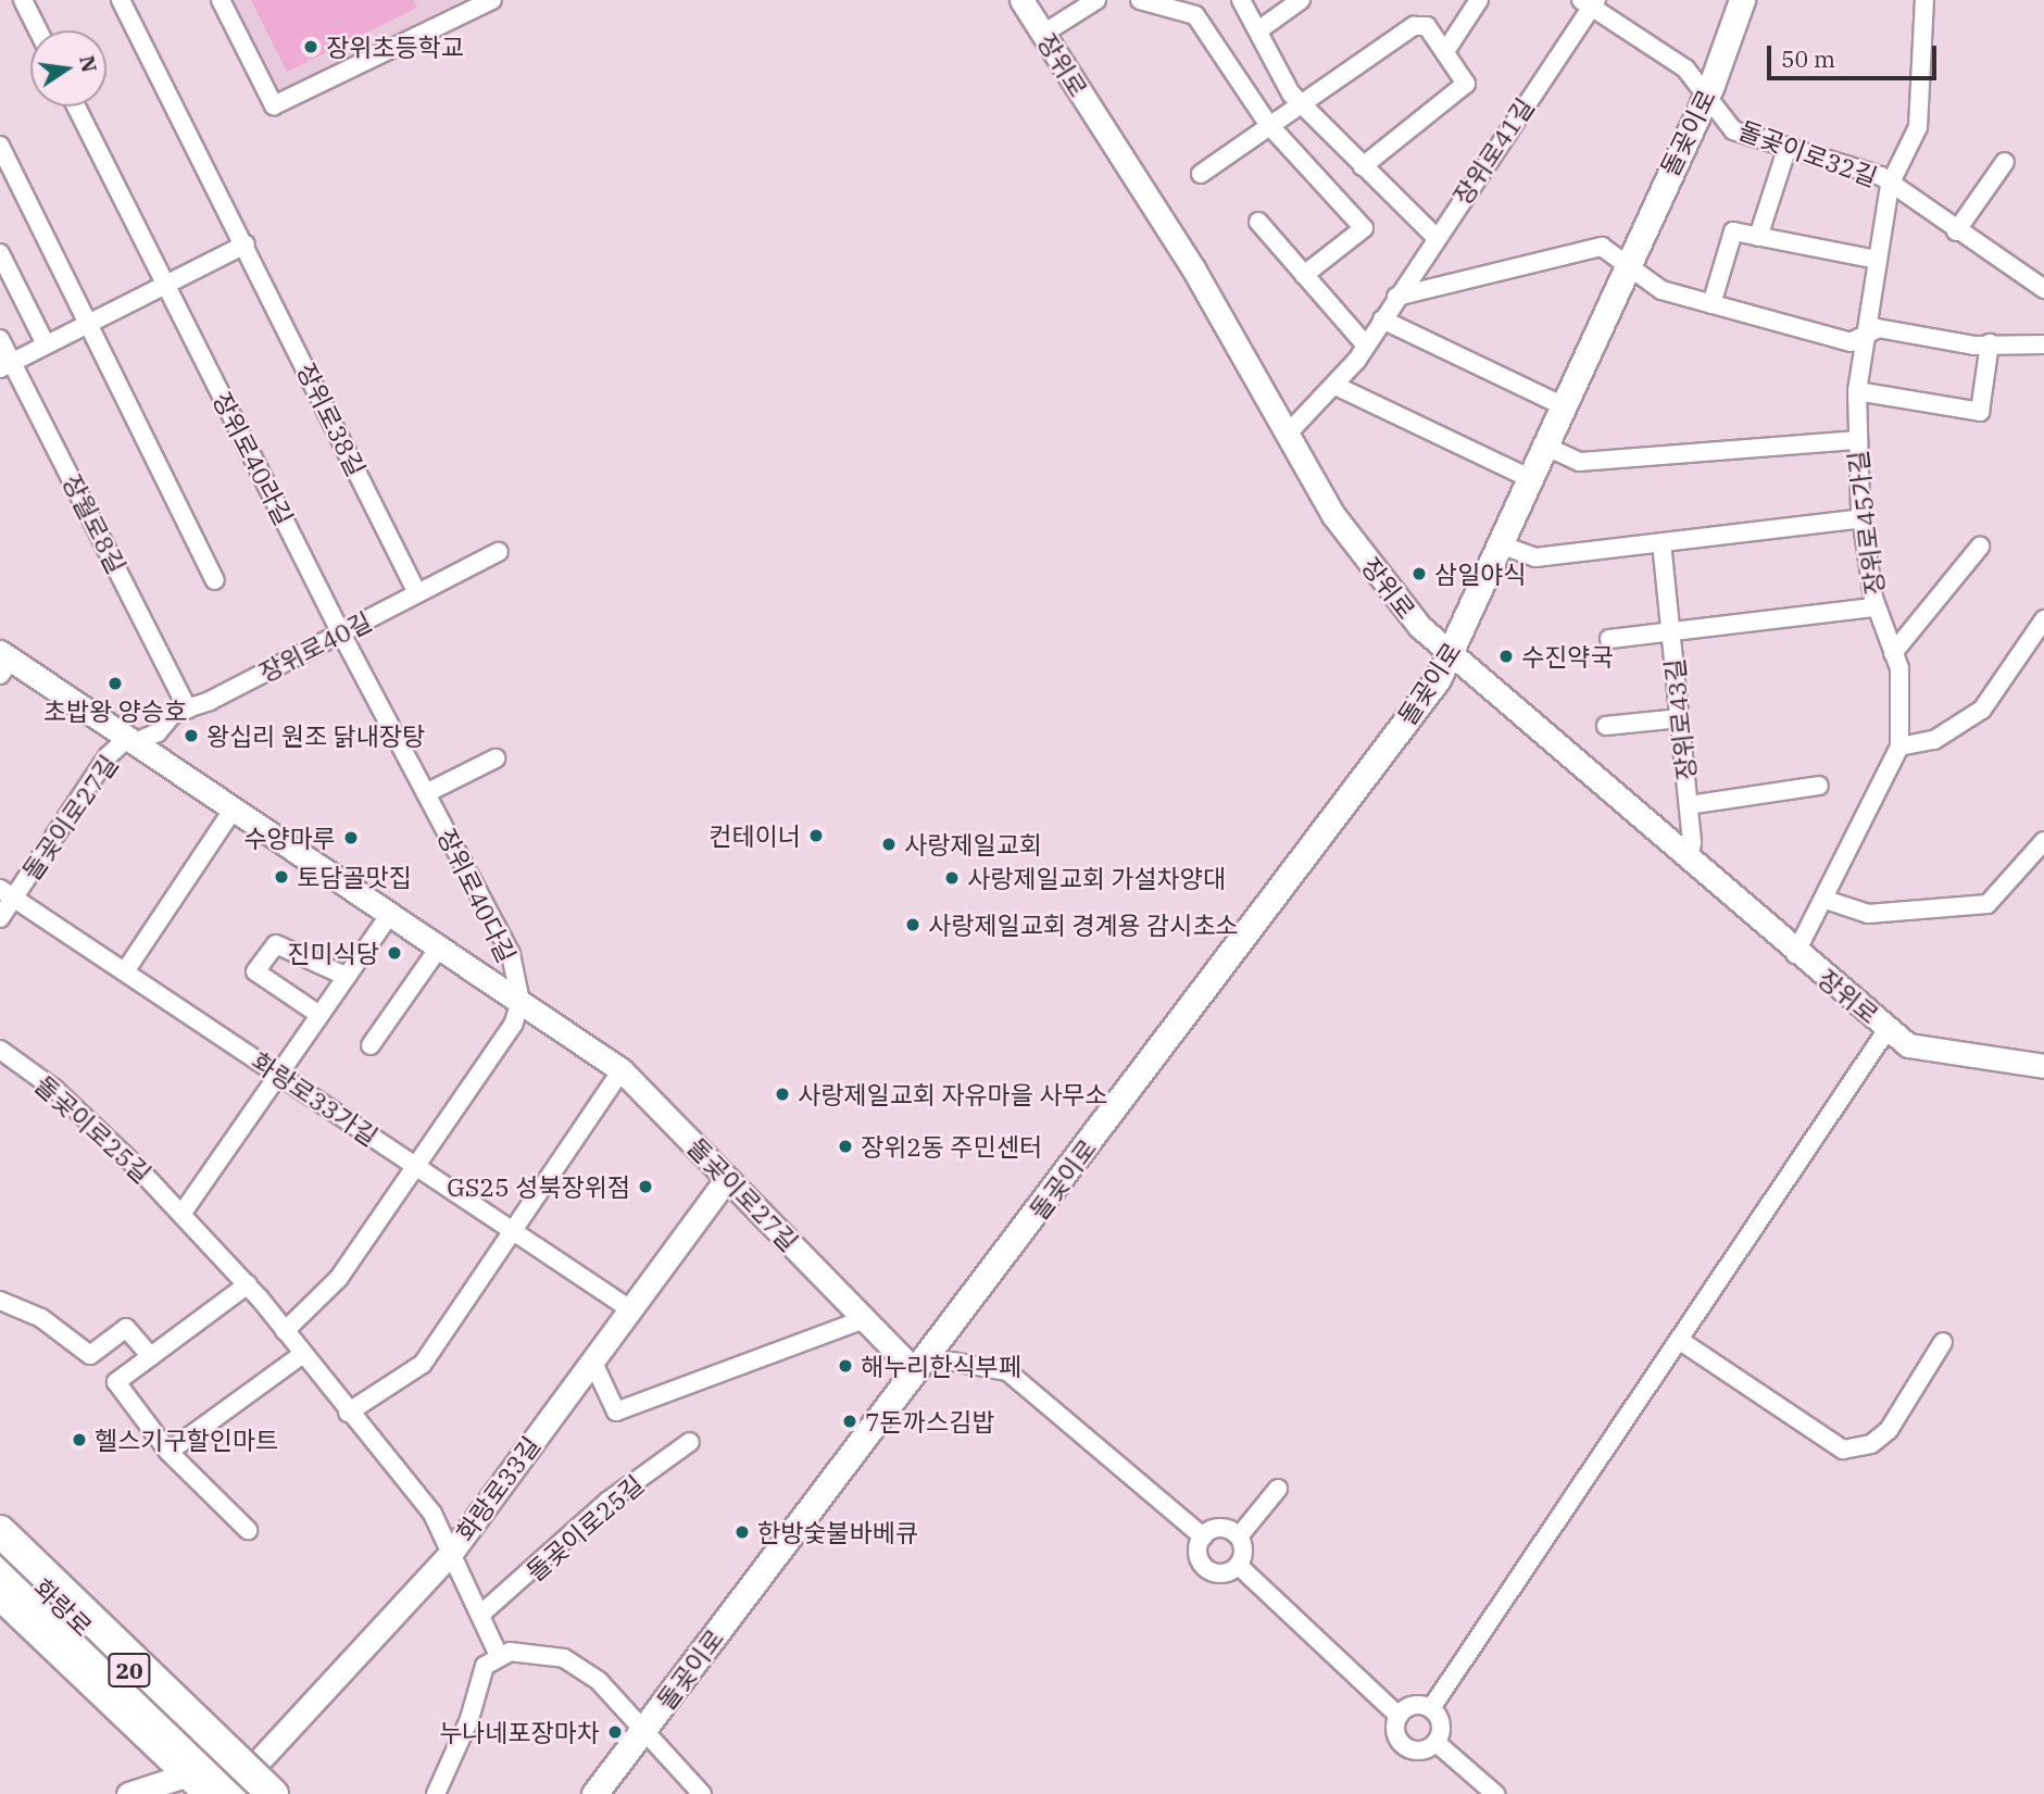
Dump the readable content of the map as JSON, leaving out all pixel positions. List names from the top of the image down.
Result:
{
  "streets": {
    "main road": ["돌곶이로", "화랑로", "20"],
    "street": [
      "장위로",
      "장위로41길",
      "돌곶이로32길",
      "장위로38길",
      "장위로40라길",
      "장위로45가길",
      "장월로8길",
      "장위로40길",
      "장위로43길",
      "돌곶이로27길",
      "장위로40다길",
      "화랑로33가길",
      "돌곶이로25길",
      "화랑로33길"
    ]
  },
  "crossings": [
    ["장위로", "돌곶이로"],
    ["장위로", "장위로41길"],
    ["장위로", "장위로43길"],
    ["돌곶이로", "돌곶이로32길"],
    ["돌곶이로", "돌곶이로27길"],
    ["돌곶이로32길", "장위로45가길"],
    ["장위로38길", "장위로40길"],
    ["장위로40라길", "장위로40길"],
    ["장위로40라길", "장위로40다길"],
    ["장위로45가길", "장위로43길"],
    ["장월로8길", "장위로40길"],
    ["장위로40길", "돌곶이로27길"],
    ["장위로40길", "장위로40다길"],
    ["돌곶이로27길", "장위로40다길"],
    ["돌곶이로27길", "화랑로33가길"],
    ["돌곶이로27길", "화랑로33길"],
    ["화랑로33가길", "화랑로33길"],
    ["돌곶이로25길", "화랑로33길"],
    ["화랑로33길", "화랑로"]
  ],
  "places": [
    "장위초등학교",
    "삼일야식",
    "수진약국",
    "초밥왕 양승호",
    "왕십리 원조 닭내장탕",
    "컨테이너",
    "수양마루",
    "사랑제일교회",
    "토담골맛집",
    "사랑제일교회 가설차양대",
    "사랑제일교회 경계용 감시초소",
    "진미식당",
    "사랑제일교회 자유마을 사무소",
    "장위2동 주민센터",
    "GS25 성북장위점",
    "해누리한식부페",
    "7돈까스김밥",
    "헬스기구할인마트",
    "한방숯불바베큐",
    "누나네포장마차"
  ],
  "scale_bar": "50 m",
  "north": "right"
}
